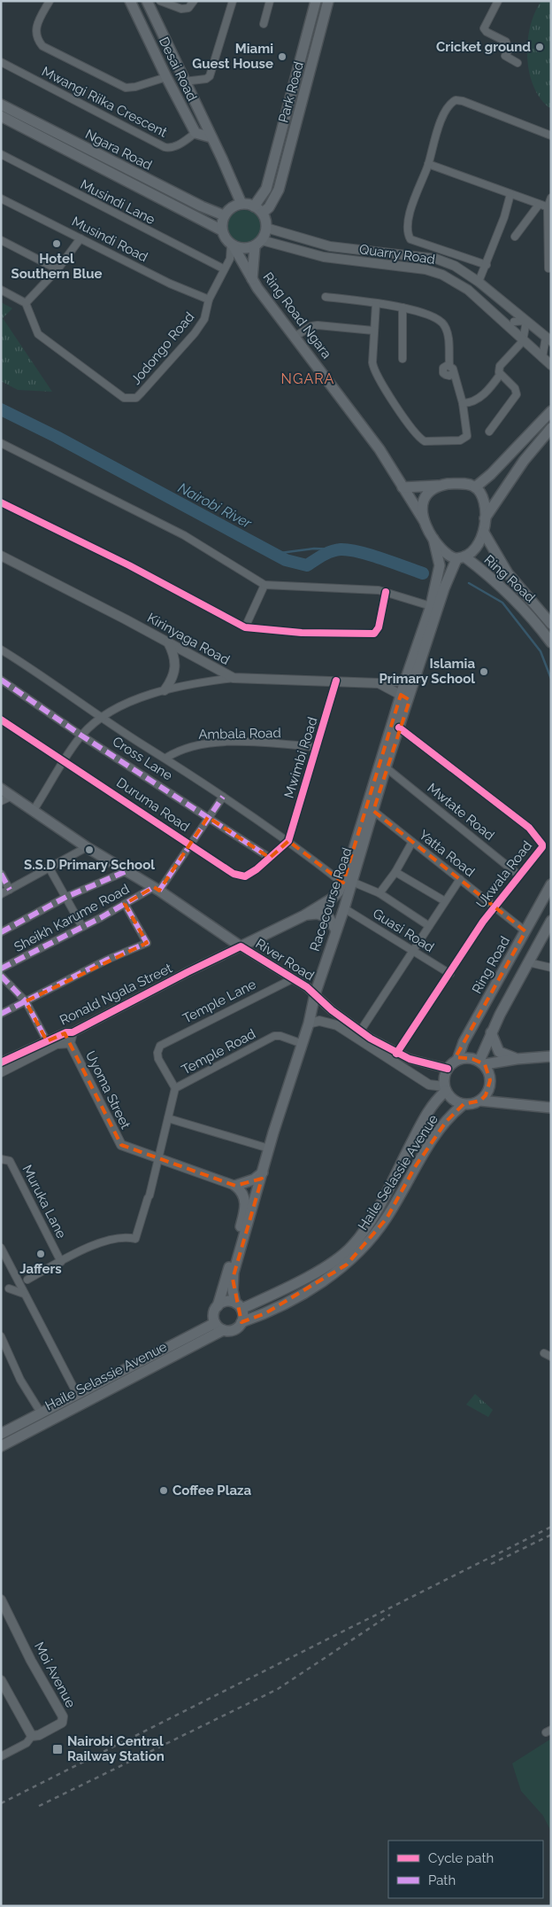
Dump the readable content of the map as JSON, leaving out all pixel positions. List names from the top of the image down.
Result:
{
  "streets": {
    "main road": [
      "Desai Road",
      "Park Road",
      "Ngara Road",
      "Ring Road Ngara",
      "Ring Road",
      "Racecourse Road",
      "River Road",
      "Ronald Ngala Street",
      "Haile Selassie Avenue"
    ],
    "street": [
      "Mwangi Riika Crescent",
      "Musindi Lane",
      "Musindi Road",
      "Quarry Road",
      "Jodongo Road",
      "Kirinyaga Road",
      "Ambala Road",
      "Mwimbi Road",
      "Cross Lane",
      "Duruma Road",
      "Mwtate Road",
      "Yatta Road",
      "Ukwala Road",
      "Sheikh Karume Road",
      "Guasi Road",
      "Temple Lane",
      "Temple Road",
      "Uyoma Street",
      "Muruka Lane",
      "Moi Avenue"
    ]
  },
  "crossings": [
    ["Desai Road", "Park Road"],
    ["Desai Road", "Mwangi Riika Crescent"],
    ["Desai Road", "Ngara Road"],
    ["Desai Road", "Quarry Road"],
    ["Desai Road", "Ring Road Ngara"],
    ["Desai Road", "Jodongo Road"],
    ["Park Road", "Ngara Road"],
    ["Park Road", "Quarry Road"],
    ["Park Road", "Ring Road Ngara"],
    ["Park Road", "Jodongo Road"],
    ["Ngara Road", "Quarry Road"],
    ["Ngara Road", "Ring Road Ngara"],
    ["Ngara Road", "Jodongo Road"],
    ["Musindi Lane", "Jodongo Road"],
    ["Musindi Road", "Jodongo Road"],
    ["Quarry Road", "Ring Road Ngara"],
    ["Quarry Road", "Jodongo Road"],
    ["Ring Road Ngara", "Jodongo Road"],
    ["Ring Road Ngara", "Ring Road"],
    ["Ring Road Ngara", "Racecourse Road"],
    ["Ring Road", "Yatta Road"],
    ["Ring Road", "Racecourse Road"],
    ["Ring Road", "River Road"],
    ["Ring Road", "Haile Selassie Avenue"],
    ["Kirinyaga Road", "Mwimbi Road"],
    ["Ambala Road", "Mwimbi Road"],
    ["Mwimbi Road", "Duruma Road"],
    ["Cross Lane", "Duruma Road"],
    ["Cross Lane", "Sheikh Karume Road"],
    ["Duruma Road", "Sheikh Karume Road"],
    ["Mwtate Road", "Ukwala Road"],
    ["Mwtate Road", "Racecourse Road"],
    ["Yatta Road", "Ukwala Road"],
    ["Yatta Road", "Racecourse Road"],
    ["Ukwala Road", "Racecourse Road"],
    ["Ukwala Road", "Guasi Road"],
    ["Ukwala Road", "River Road"],
    ["Racecourse Road", "Guasi Road"],
    ["Racecourse Road", "River Road"],
    ["Racecourse Road", "Ronald Ngala Street"],
    ["Racecourse Road", "Temple Road"],
    ["Racecourse Road", "Haile Selassie Avenue"],
    ["Sheikh Karume Road", "River Road"],
    ["River Road", "Ronald Ngala Street"],
    ["River Road", "Temple Lane"],
    ["River Road", "Haile Selassie Avenue"],
    ["Ronald Ngala Street", "Uyoma Street"],
    ["Temple Lane", "Temple Road"],
    ["Temple Road", "Uyoma Street"],
    ["Temple Road", "Muruka Lane"]
  ],
  "districts": ["NGARA"],
  "water": ["Nairobi River"],
  "places": {
    "other": [
      "Cricket ground",
      "Miami Guest House",
      "Hotel Southern Blue",
      "Islamia Primary School",
      "S.S.D Primary School",
      "Jaffers",
      "Coffee Plaza"
    ],
    "transit": ["Nairobi Central Railway Station"]
  },
  "legend": ["Cycle path", "Path"]
}
